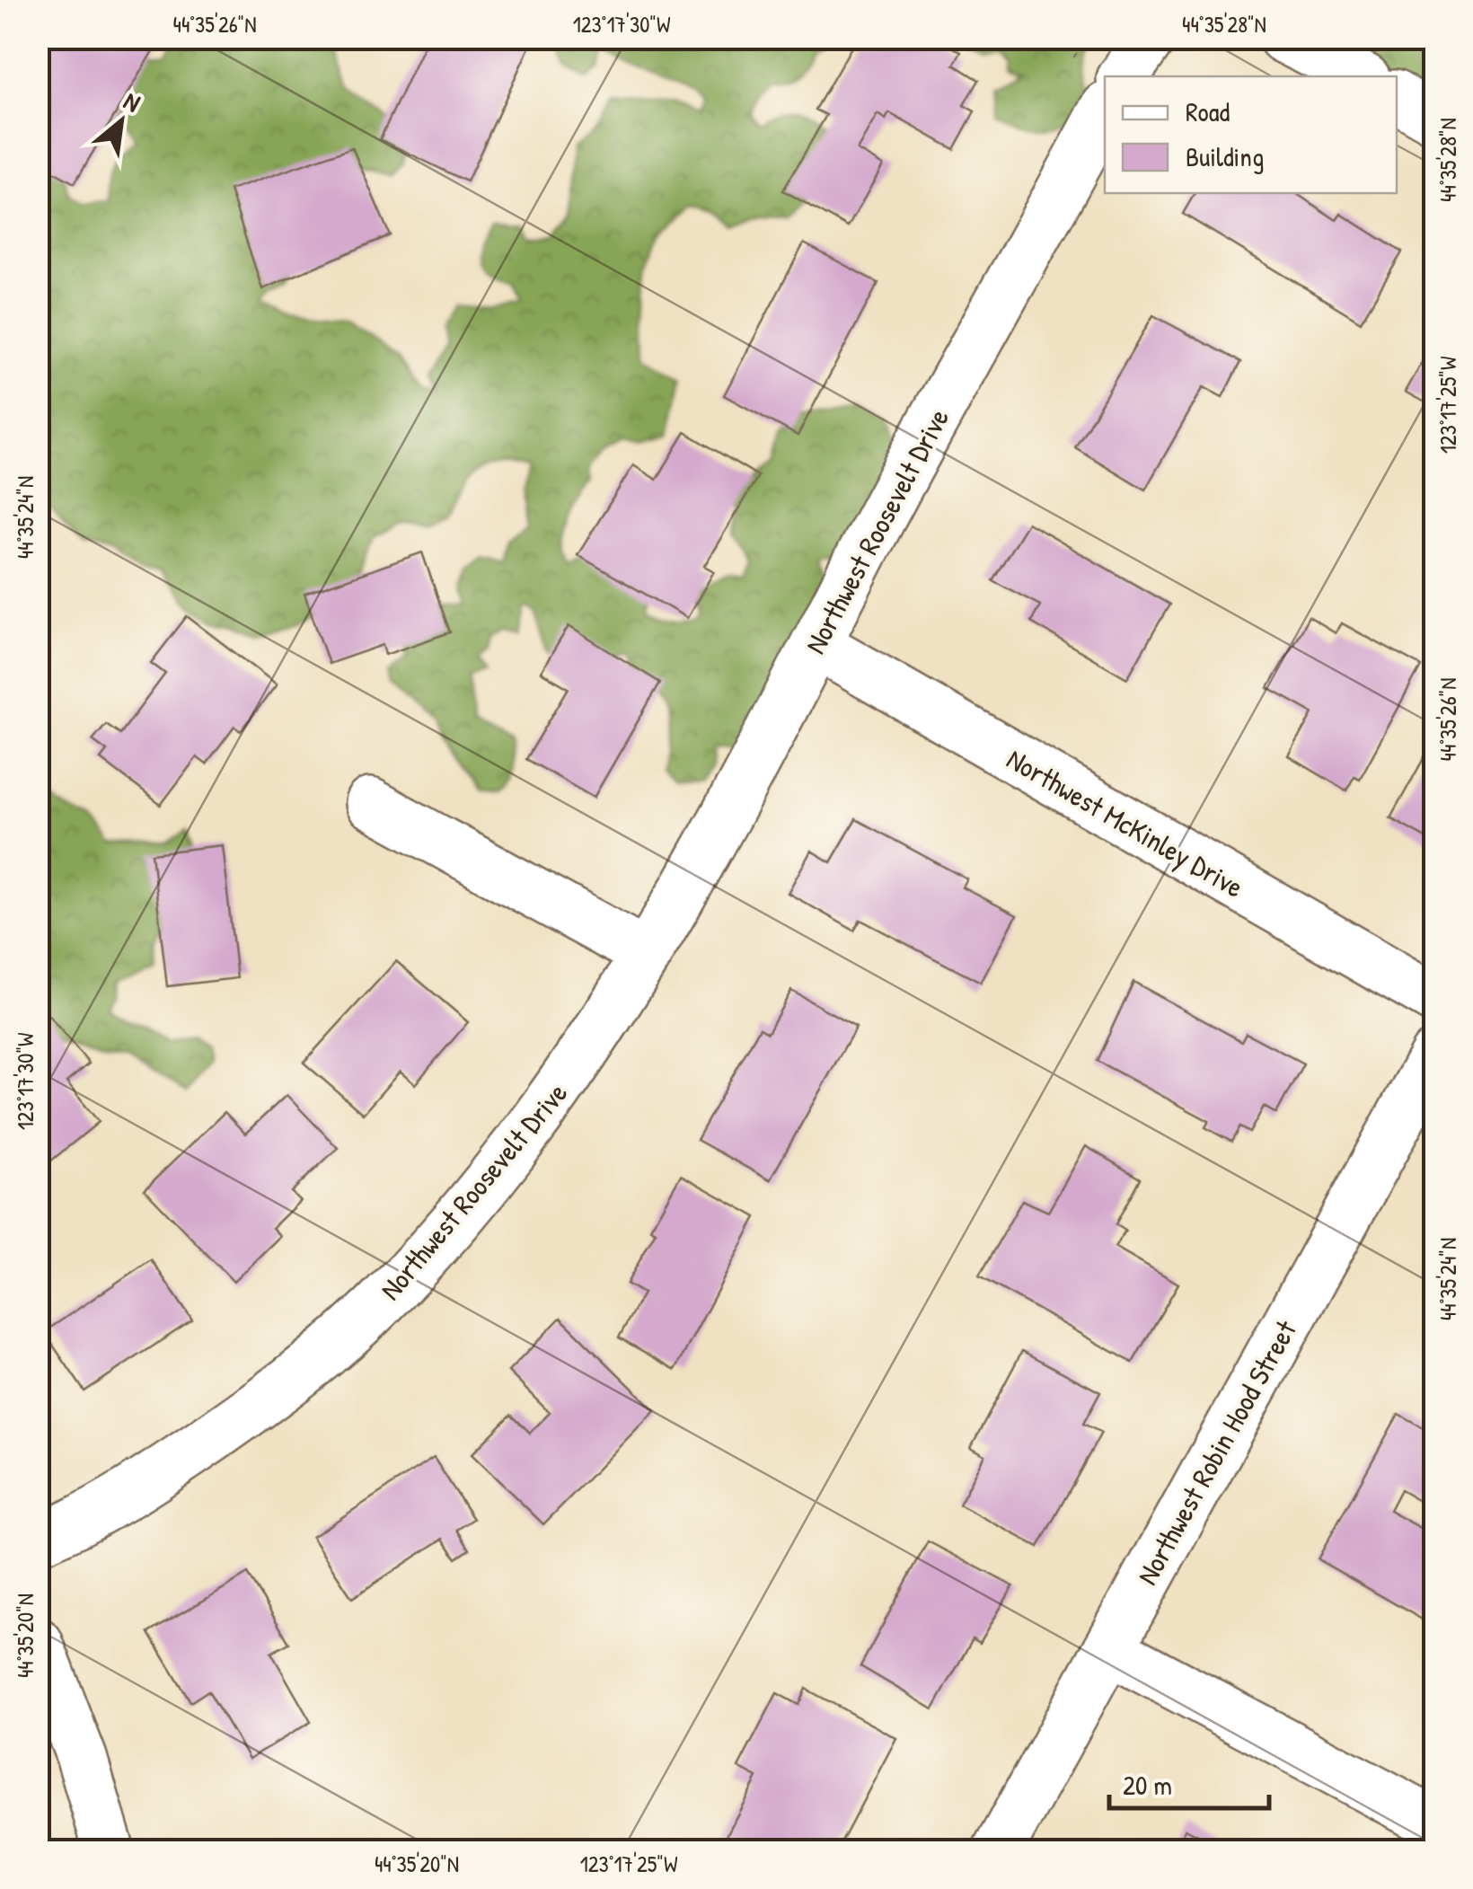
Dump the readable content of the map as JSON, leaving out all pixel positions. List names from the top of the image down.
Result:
{
  "streets": {
    "street": ["Northwest Roosevelt Drive", "Northwest McKinley Drive", "Northwest Robin Hood Street"]
  },
  "crossings": [
    ["Northwest Roosevelt Drive", "Northwest McKinley Drive"]
  ],
  "legend": ["Road", "Building"],
  "scale_bar": "20 m",
  "north": "top right",
  "coordinates": [
    "44°35'26\"N",
    "123°17'30\"W",
    "44°35'28\"N",
    "123°17'25\"W",
    "44°35'24\"N",
    "44°35'20\"N"
  ]
}
